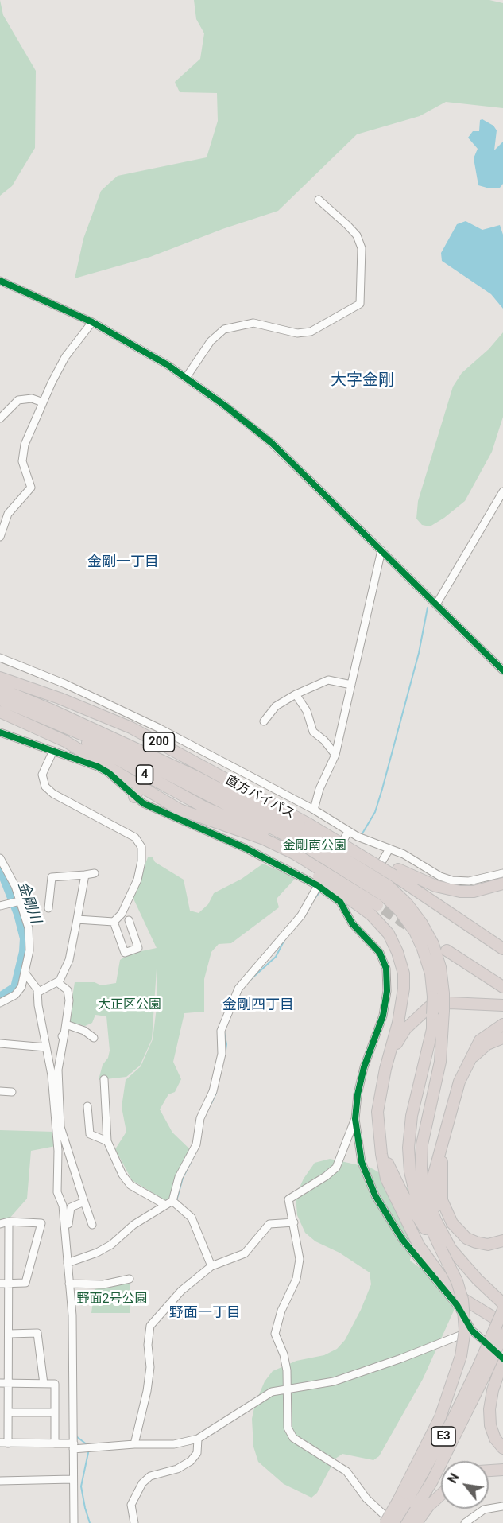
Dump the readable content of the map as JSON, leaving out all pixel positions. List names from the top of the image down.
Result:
{
  "streets": {
    "highway": [
      "200",
      "4",
      "直方バイパス",
      "E3"
    ]
  },
  "crossings": [
    ["4", "直方バイパス"]
  ],
  "districts": [
    "大字金剛",
    "金剛一丁目",
    "金剛四丁目",
    "野面一丁目"
  ],
  "water": ["金剛川"],
  "parks": ["金剛南公園", "大正区公園", "野面2号公園"],
  "north": "top left"
}
